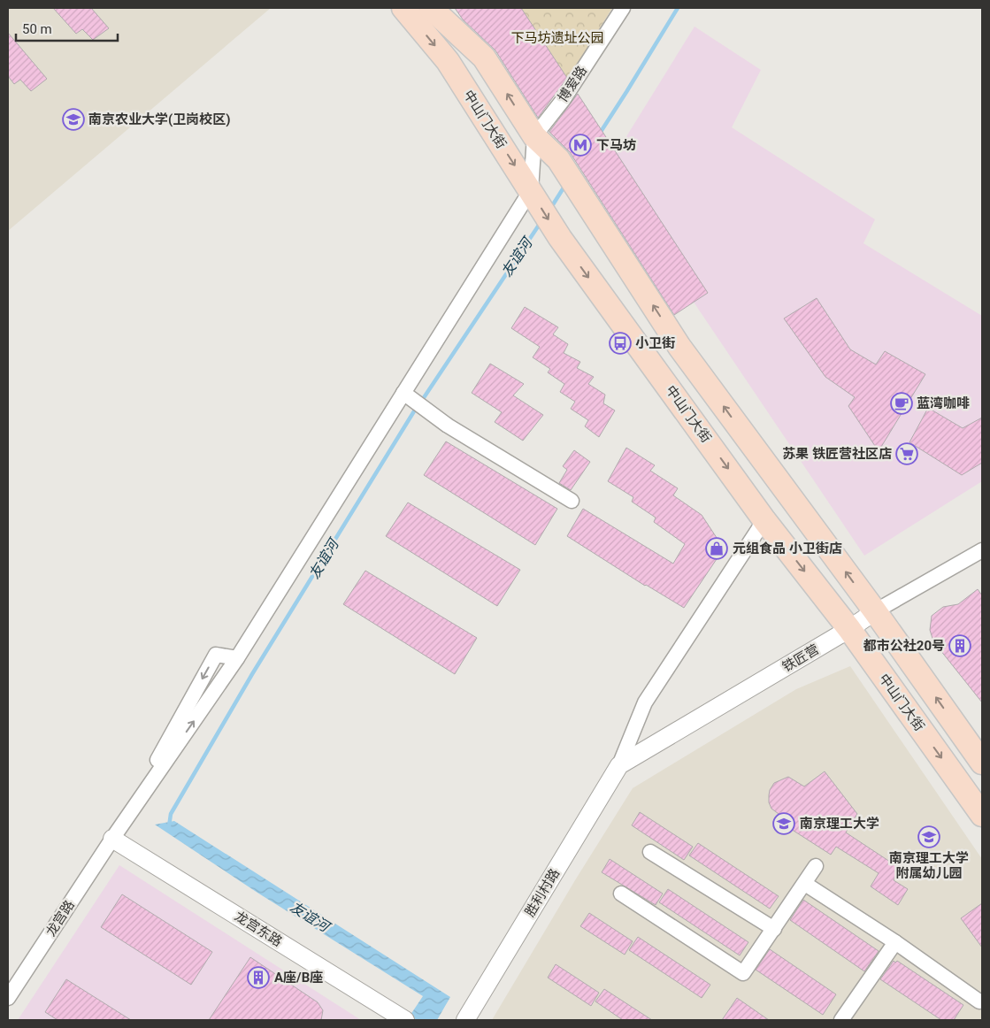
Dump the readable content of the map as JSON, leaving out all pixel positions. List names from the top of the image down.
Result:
{
  "streets": {
    "main road": ["中山门大街"],
    "street": [
      "博爱路",
      "铁匠营",
      "胜利村路",
      "龙宫路",
      "龙宫东路"
    ]
  },
  "crossings": [
    ["中山门大街", "铁匠营"],
    ["铁匠营", "胜利村路"],
    ["龙宫路", "龙宫东路"]
  ],
  "water": ["友谊河"],
  "parks": ["下马坊遗址公园"],
  "places": {
    "school or university": ["南京农业大学(卫岗校区)", "南京理工大学", "南京理工大学 附属幼儿园"],
    "metro station": ["下马坊"],
    "bus stop": ["小卫街"],
    "cafe": ["蓝湾咖啡"],
    "supermarket": ["苏果 铁匠营社区店"],
    "shop": ["元组食品 小卫街店"],
    "building": ["都市公社20号", "A座/B座"]
  },
  "scale_bar": "50 m"
}
